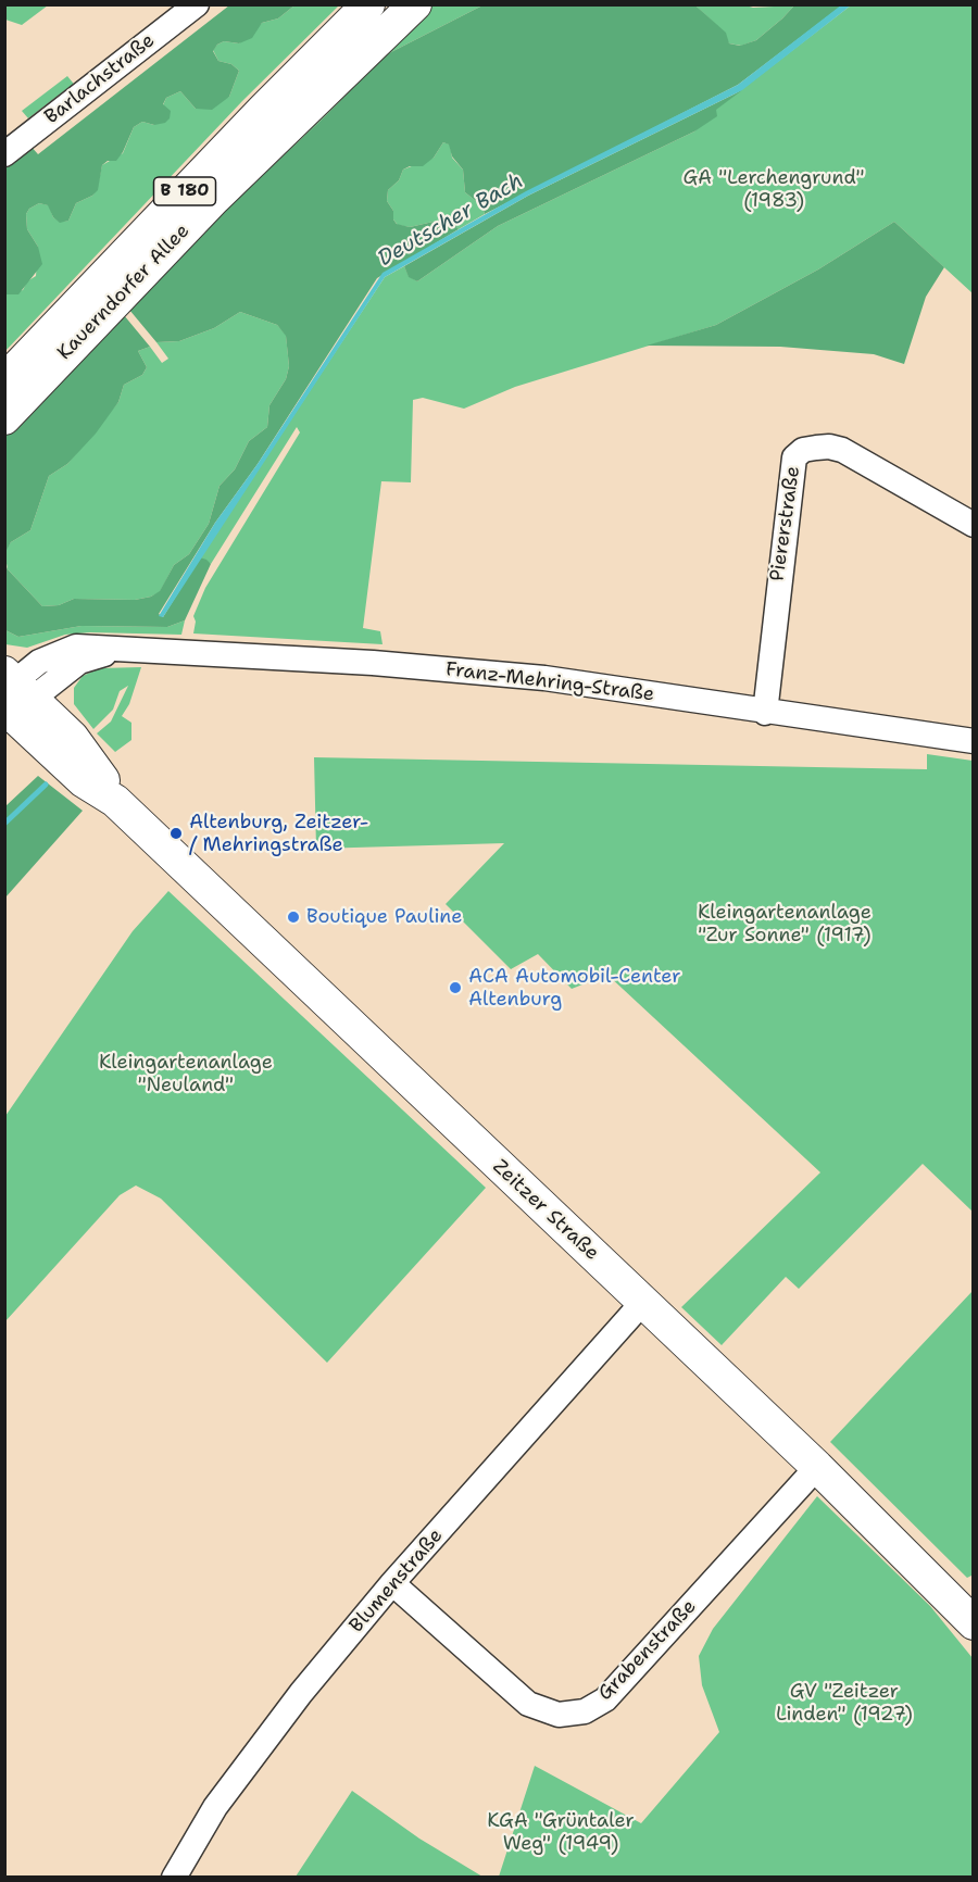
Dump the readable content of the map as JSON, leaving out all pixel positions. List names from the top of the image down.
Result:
{
  "streets": {
    "main road": ["B 180", "Kauerndorfer Allee", "Zeitzer Straße"],
    "street": [
      "Barlachstraße",
      "Piererstraße",
      "Franz-Mehring-Straße",
      "Blumenstraße",
      "Grabenstraße"
    ]
  },
  "crossings": [
    ["Piererstraße", "Franz-Mehring-Straße"],
    ["Franz-Mehring-Straße", "Zeitzer Straße"],
    ["Zeitzer Straße", "Blumenstraße"],
    ["Zeitzer Straße", "Grabenstraße"],
    ["Blumenstraße", "Grabenstraße"]
  ],
  "water": ["Deutscher Bach"],
  "parks": [
    "GA \"Lerchengrund\" (1983)",
    "Kleingartenanlage \"Zur Sonne\" (1917)",
    "Kleingartenanlage \"Neuland\"",
    "GV \"Zeitzer Linden\" (1927)",
    "KGA \"Grüntaler Weg\" (1949)"
  ],
  "places": ["Altenburg, Zeitzer- / Mehringstraße", "Boutique Pauline", "ACA Automobil-Center Altenburg"]
}
